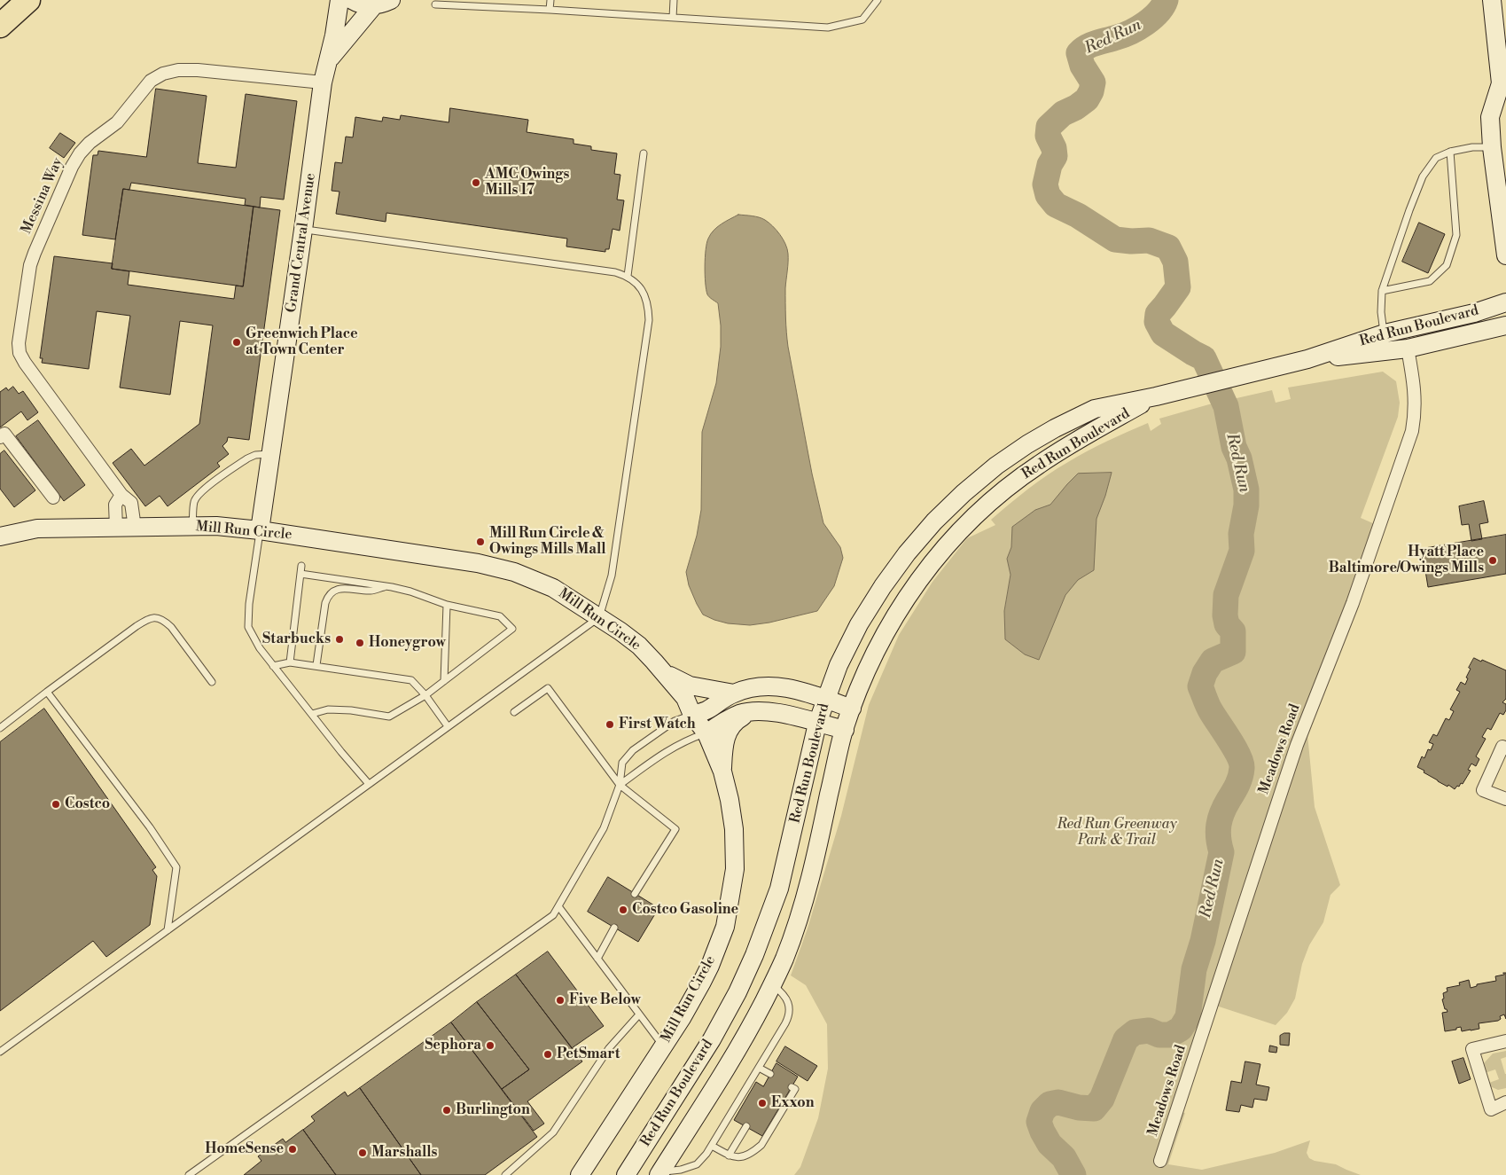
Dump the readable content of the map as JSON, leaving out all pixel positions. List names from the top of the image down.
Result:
{
  "streets": {
    "main road": ["Grand Central Avenue", "Red Run Boulevard", "Mill Run Circle"],
    "street": ["Messina Way", "Meadows Road"]
  },
  "crossings": [
    ["Messina Way", "Grand Central Avenue"],
    ["Messina Way", "Mill Run Circle"],
    ["Grand Central Avenue", "Mill Run Circle"],
    ["Red Run Boulevard", "Meadows Road"]
  ],
  "water": ["Red Run"],
  "parks": ["Red Run Greenway Park & Trail"],
  "places": [
    "AMC Owings Mills 17",
    "Greenwich Place at Town Center",
    "Mill Run Circle & Owings Mills Mall",
    "Hyatt Place Baltimore/Owings Mills",
    "Starbucks",
    "Honeygrow",
    "First Watch",
    "Costco",
    "Costco Gasoline",
    "Five Below",
    "Sephora",
    "PetSmart",
    "Exxon",
    "Burlington",
    "HomeSense",
    "Marshalls"
  ]
}
